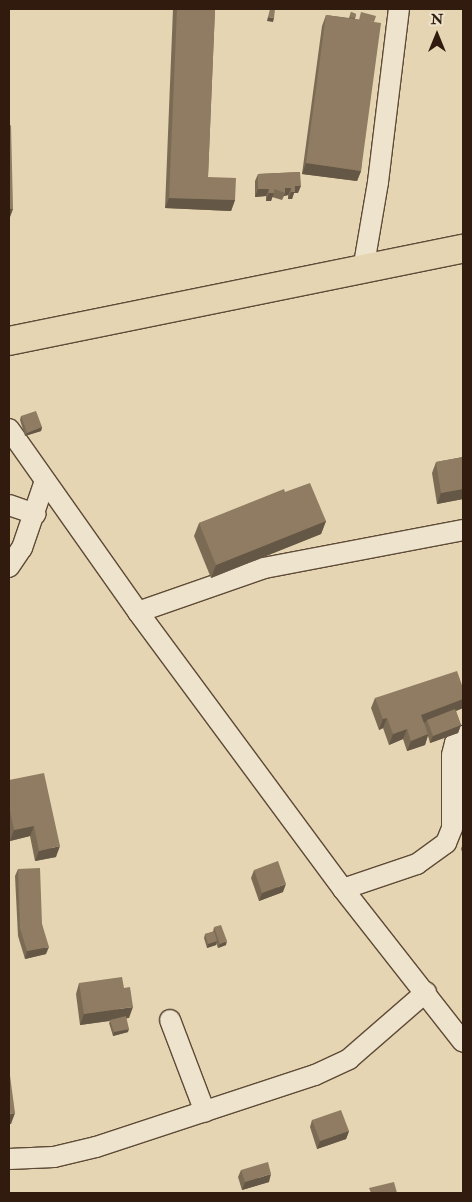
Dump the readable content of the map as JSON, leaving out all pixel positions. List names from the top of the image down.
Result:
{
  "north": "top"
}
